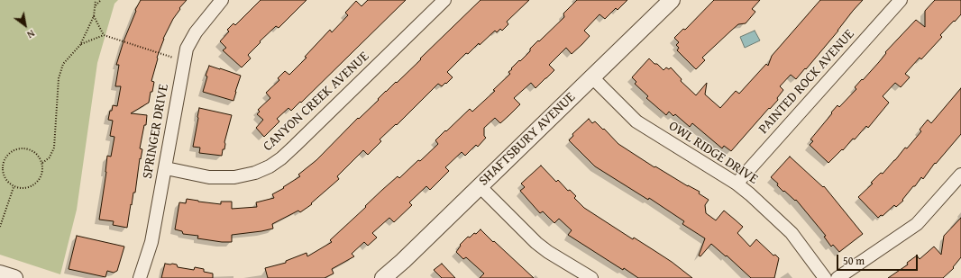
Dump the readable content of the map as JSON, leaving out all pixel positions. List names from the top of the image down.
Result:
{
  "streets": {
    "street": [
      "PAINTED ROCK AVENUE",
      "CANYON CREEK AVENUE",
      "SPRINGER DRIVE",
      "SHAFTSBURY AVENUE",
      "OWL RIDGE DRIVE"
    ]
  },
  "crossings": [
    ["PAINTED ROCK AVENUE", "OWL RIDGE DRIVE"],
    ["CANYON CREEK AVENUE", "SPRINGER DRIVE"],
    ["SHAFTSBURY AVENUE", "OWL RIDGE DRIVE"]
  ],
  "scale_bar": "50 m",
  "north": "bottom right"
}
